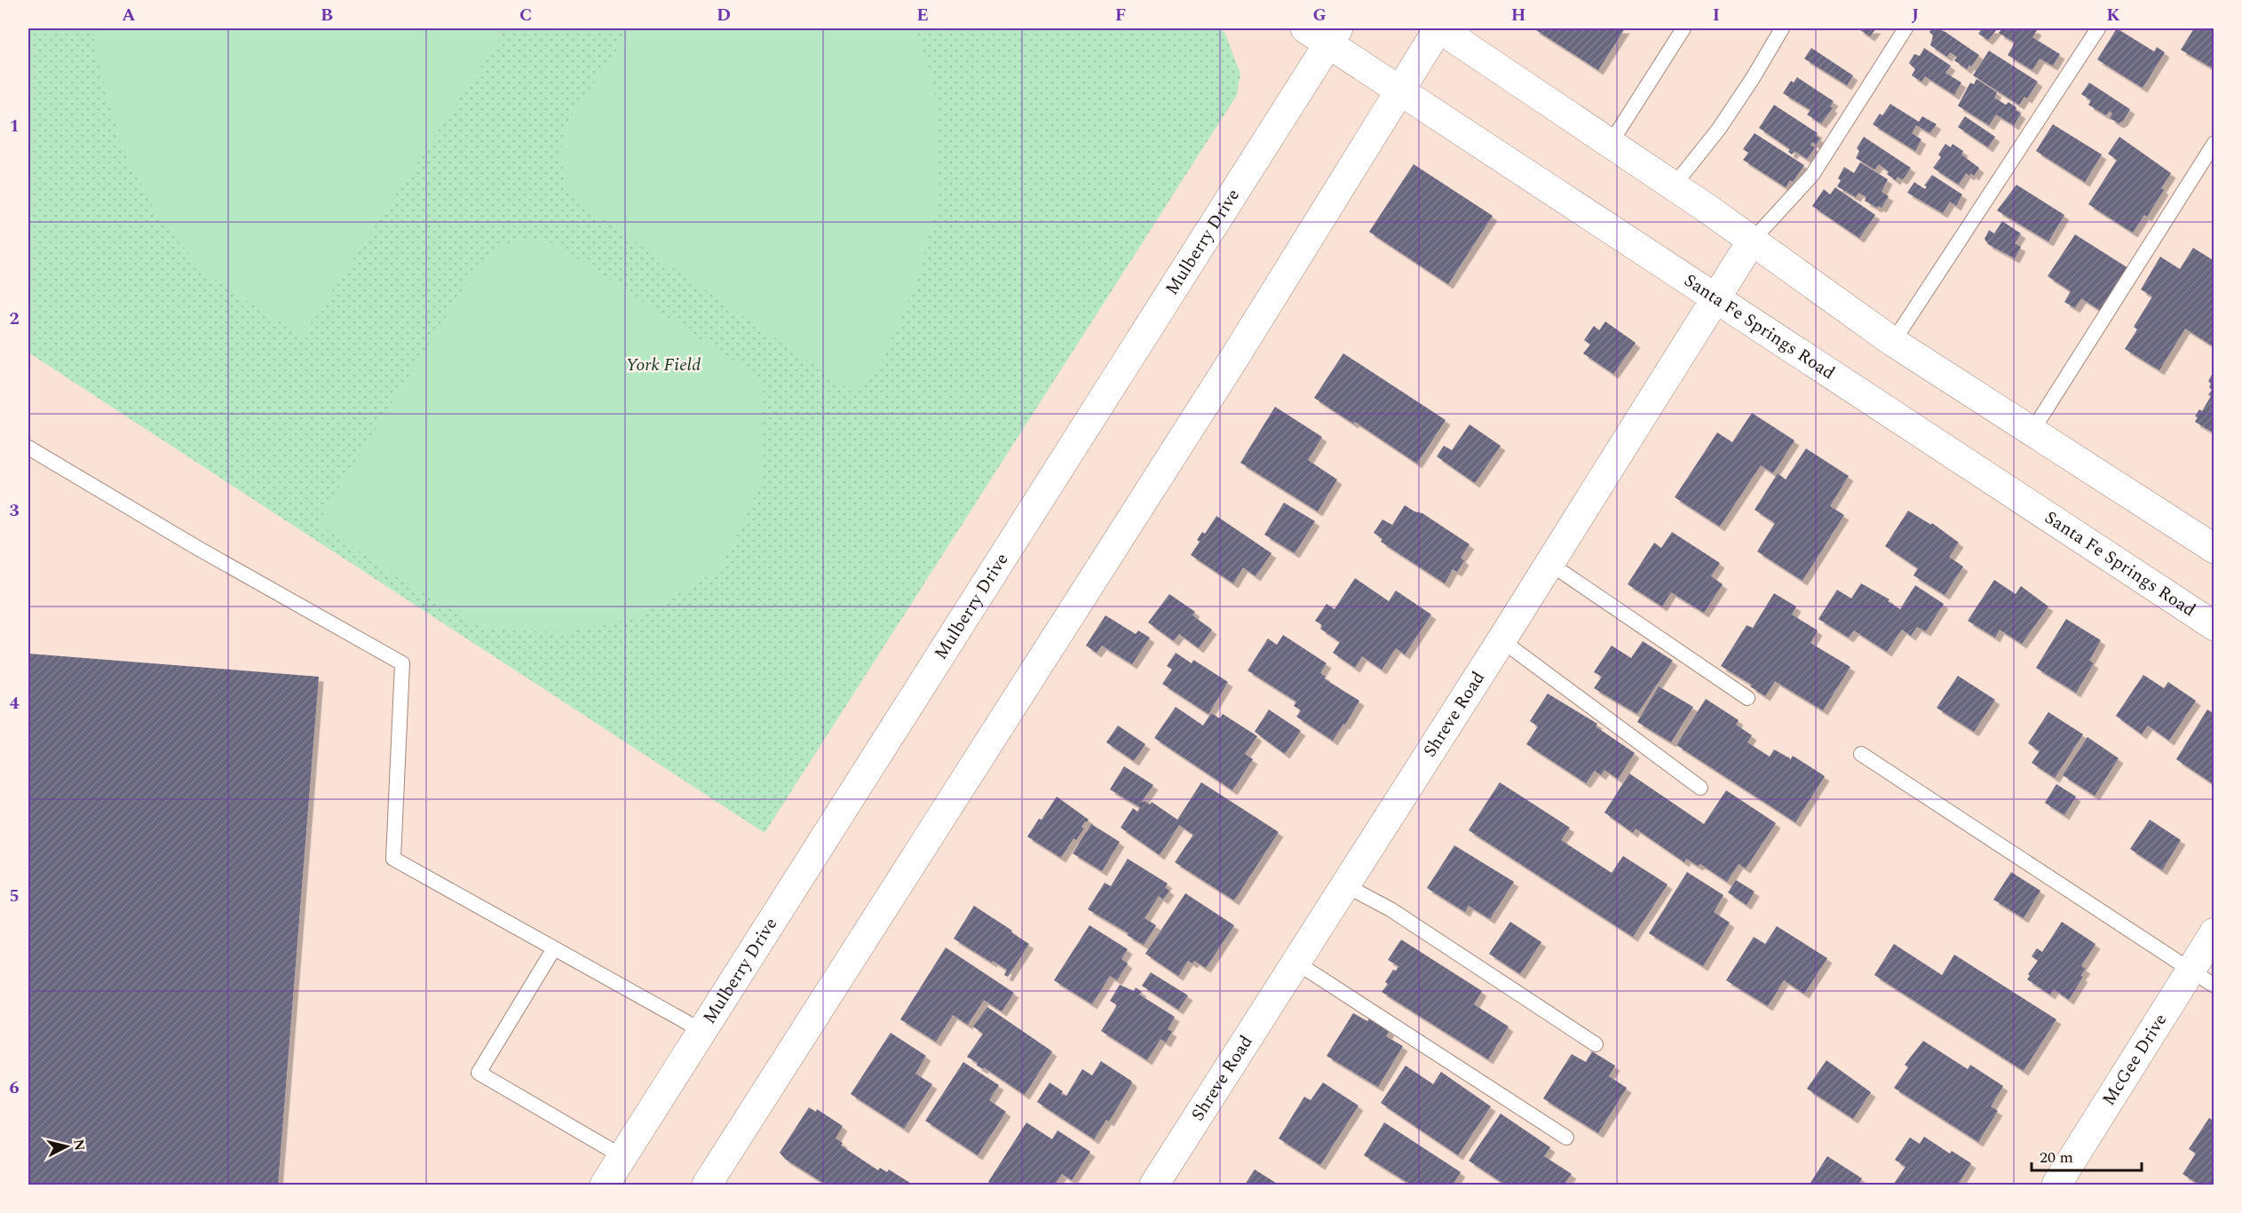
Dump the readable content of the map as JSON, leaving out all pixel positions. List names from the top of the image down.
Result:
{
  "streets": {
    "main road": [
      "Mulberry Drive",
      "Santa Fe Springs Road",
      "Shreve Road",
      "McGee Drive"
    ]
  },
  "crossings": [
    ["Mulberry Drive", "Santa Fe Springs Road"],
    ["Santa Fe Springs Road", "Shreve Road"]
  ],
  "parks": ["York Field"],
  "scale_bar": "20 m",
  "north": "right",
  "grid": {
    "columns": [
      "A",
      "B",
      "C",
      "D",
      "E",
      "F",
      "G",
      "H",
      "I",
      "J",
      "K"
    ],
    "rows": [
      "1",
      "2",
      "3",
      "4",
      "5",
      "6"
    ]
  }
}
